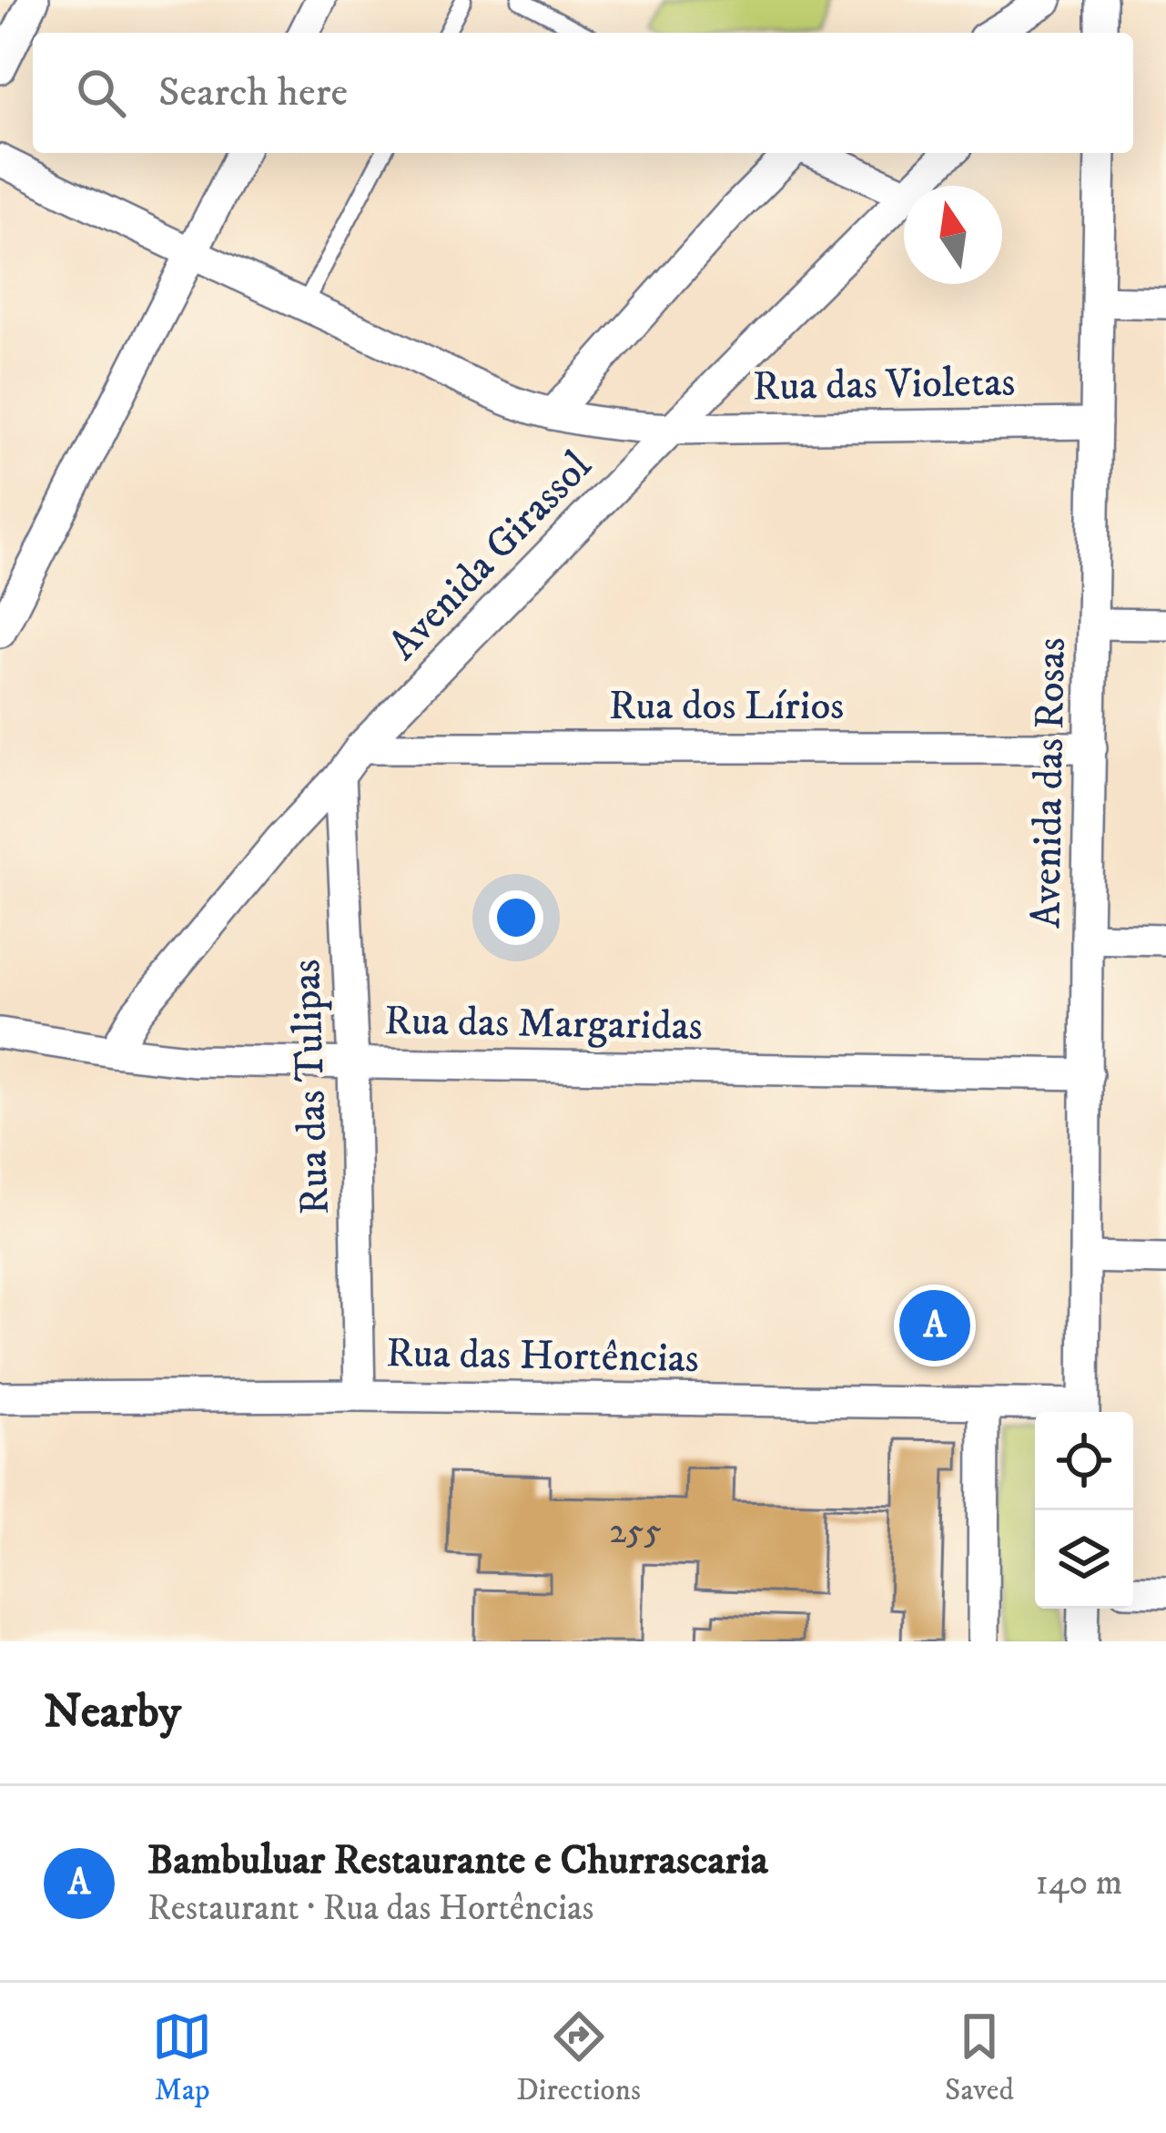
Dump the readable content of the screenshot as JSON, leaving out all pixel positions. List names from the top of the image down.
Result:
{
  "streets": {
    "street": [
      "Rua das Violetas",
      "Avenida Girassol",
      "Rua dos Lírios",
      "Avenida das Rosas",
      "Rua das Margaridas",
      "Rua das Tulipas",
      "Rua das Hortências"
    ]
  },
  "crossings": [
    ["Rua das Violetas", "Avenida Girassol"],
    ["Rua das Violetas", "Avenida das Rosas"],
    ["Avenida Girassol", "Rua dos Lírios"],
    ["Avenida Girassol", "Rua das Margaridas"],
    ["Avenida Girassol", "Rua das Tulipas"],
    ["Rua dos Lírios", "Avenida das Rosas"],
    ["Avenida das Rosas", "Rua das Margaridas"],
    ["Rua das Margaridas", "Rua das Tulipas"],
    ["Rua das Tulipas", "Rua das Hortências"]
  ],
  "house_numbers": ["255"],
  "north": "top",
  "page": {
    "search": "Search here",
    "pins": "A",
    "heading": "Nearby",
    "list": [
      {
        "mark": "A",
        "name": "Bambuluar Restaurante e Churrascaria",
        "note": "Restaurant · Rua das Hortências",
        "value": "140 m"
      }
    ],
    "nav": ["Map", "Directions", "Saved"]
  }
}
